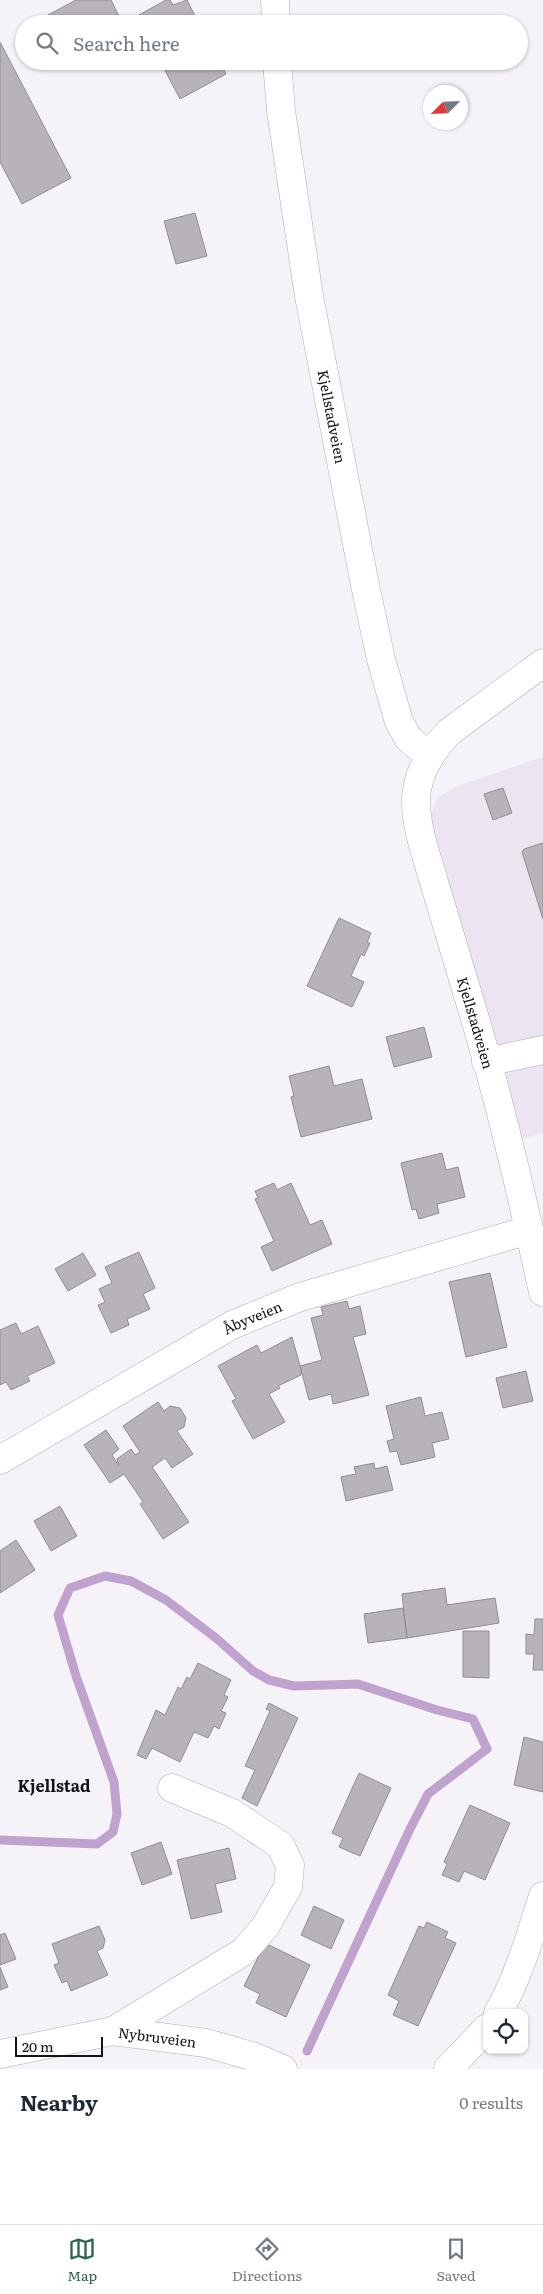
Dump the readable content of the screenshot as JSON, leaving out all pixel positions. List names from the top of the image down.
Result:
{
  "streets": {
    "street": ["Kjellstadveien", "Åbyveien", "Nybruveien"]
  },
  "crossings": [
    ["Kjellstadveien", "Åbyveien"]
  ],
  "districts": ["Kjellstad"],
  "scale_bar": "20 m",
  "north": "bottom left",
  "page": {
    "search": "Search here",
    "scale": "20 m",
    "heading": ["Nearby", "0 results"],
    "nav": ["Map", "Directions", "Saved"]
  }
}
